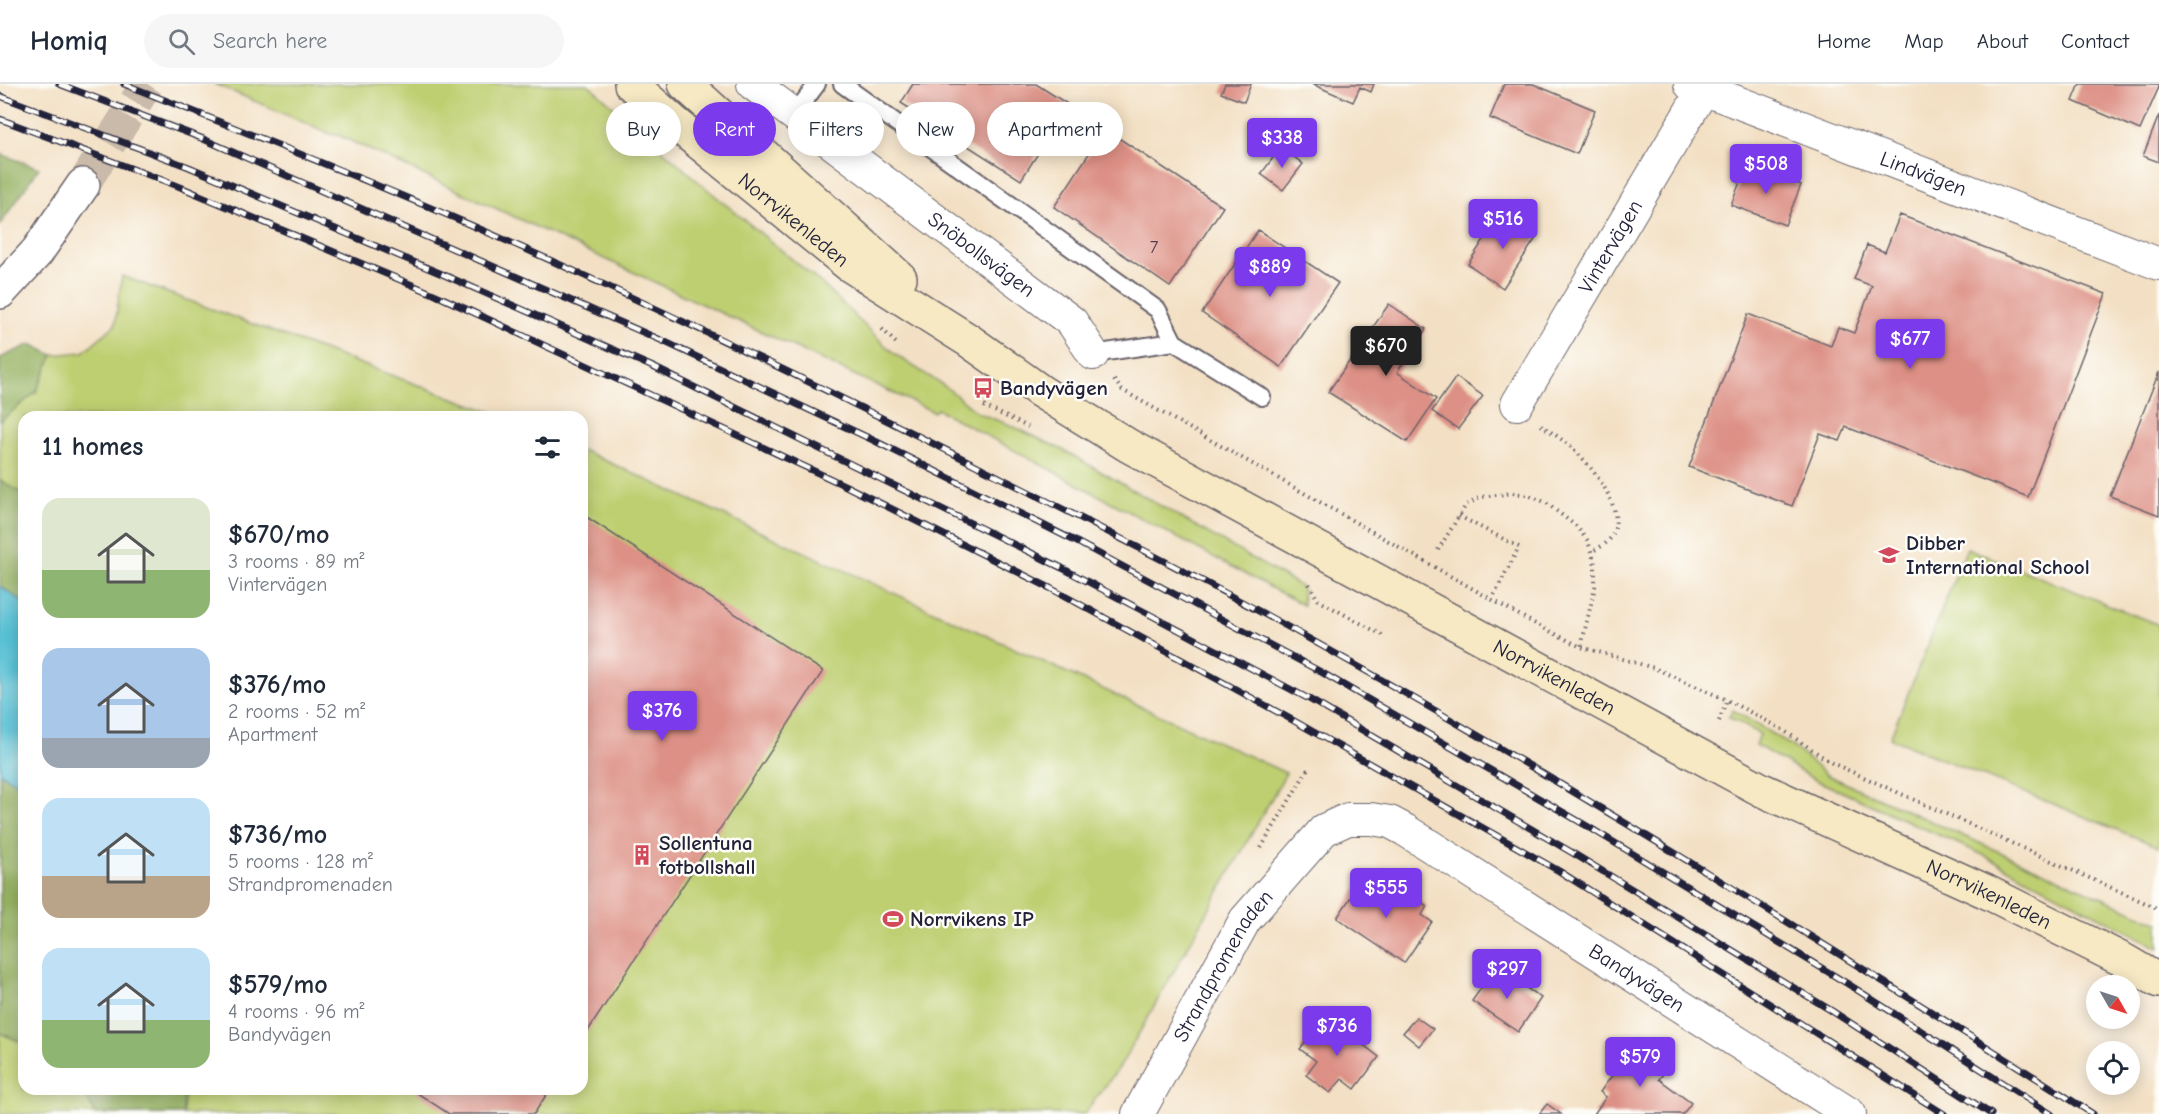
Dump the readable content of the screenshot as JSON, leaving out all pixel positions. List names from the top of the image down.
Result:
{
  "streets": {
    "main road": ["Norrvikenleden"],
    "street": [
      "Lindvägen",
      "Vintervägen",
      "Snöbollsvägen",
      "Strandpromenaden",
      "Bandyvägen"
    ]
  },
  "crossings": [
    ["Lindvägen", "Vintervägen"],
    ["Strandpromenaden", "Bandyvägen"]
  ],
  "places": {
    "bus stop": ["Bandyvägen"],
    "school or university": ["Dibber International School"],
    "building": ["Sollentuna fotbollshall"],
    "sports": ["Norrvikens IP"]
  },
  "house_numbers": ["7"],
  "north": "bottom right",
  "page": {
    "header": "Homiq",
    "search": "Search here",
    "nav": [
      "Home",
      "Map",
      "About",
      "Contact"
    ],
    "chip": [
      "Buy",
      "Rent",
      "Filters",
      "New",
      "Apartment"
    ],
    "price": [
      "$338",
      "$508",
      "$516",
      "$889",
      "$677",
      "$670",
      "$376",
      "$555",
      "$297",
      "$736",
      "$579"
    ],
    "heading": "11 homes",
    "list": [
      {
        "name": "$670/mo",
        "note": "3 rooms · 89 m² · Vintervägen"
      },
      {
        "name": "$376/mo",
        "note": "2 rooms · 52 m² · Apartment"
      },
      {
        "name": "$736/mo",
        "note": "5 rooms · 128 m² · Strandpromenaden"
      },
      {
        "name": "$579/mo",
        "note": "4 rooms · 96 m² · Bandyvägen"
      }
    ]
  }
}
